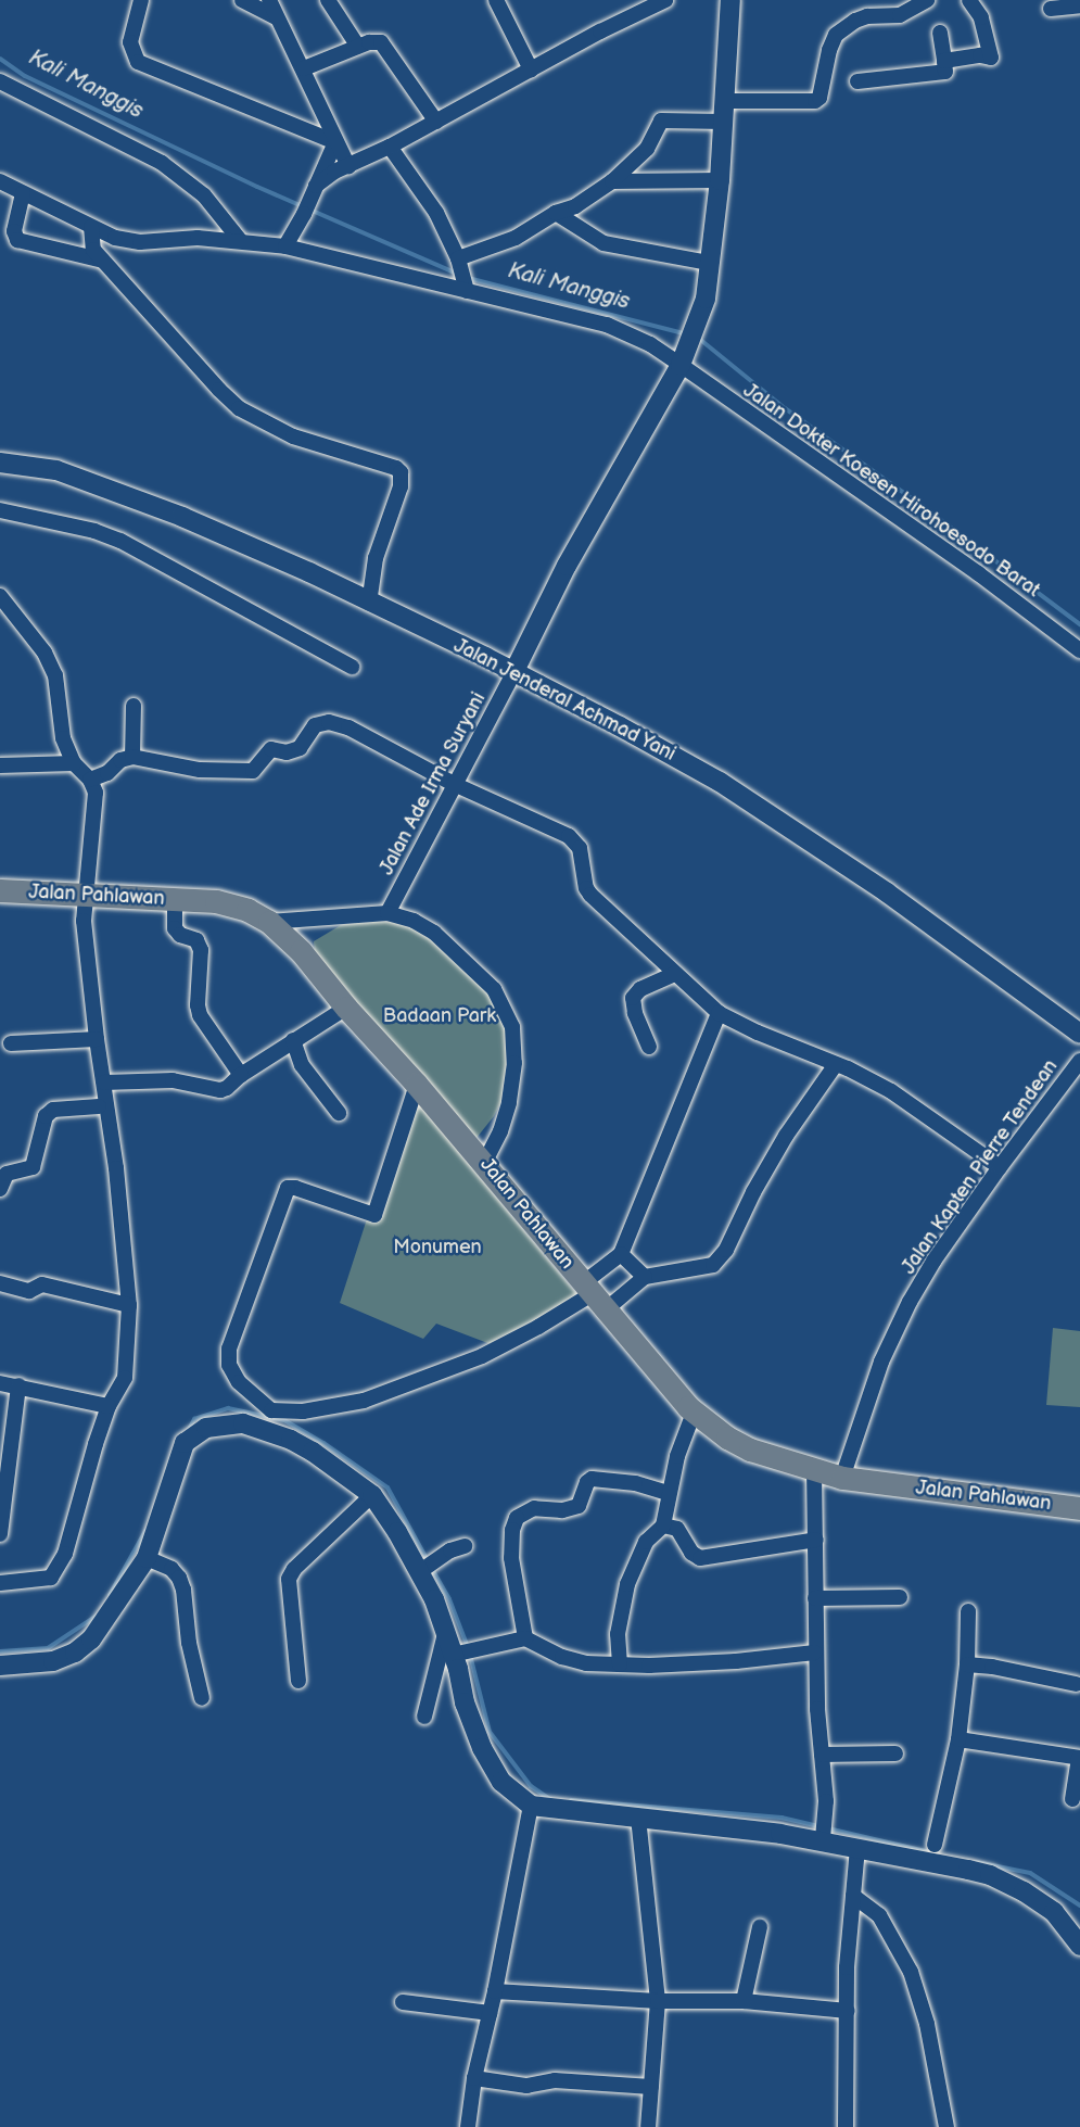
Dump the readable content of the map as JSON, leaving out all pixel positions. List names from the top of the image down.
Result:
{
  "streets": {
    "main road": ["Jalan Jenderal Achmad Yani", "Jalan Pahlawan"],
    "street": ["Jalan Dokter Koesen Hirohoesodo Barat", "Jalan Ade Irma Suryani", "Jalan Kapten Pierre Tendean"]
  },
  "crossings": [
    ["Jalan Jenderal Achmad Yani", "Jalan Ade Irma Suryani"],
    ["Jalan Pahlawan", "Jalan Kapten Pierre Tendean"]
  ],
  "water": ["Kali Manggis"],
  "parks": ["Badaan Park", "Monumen"]
}
